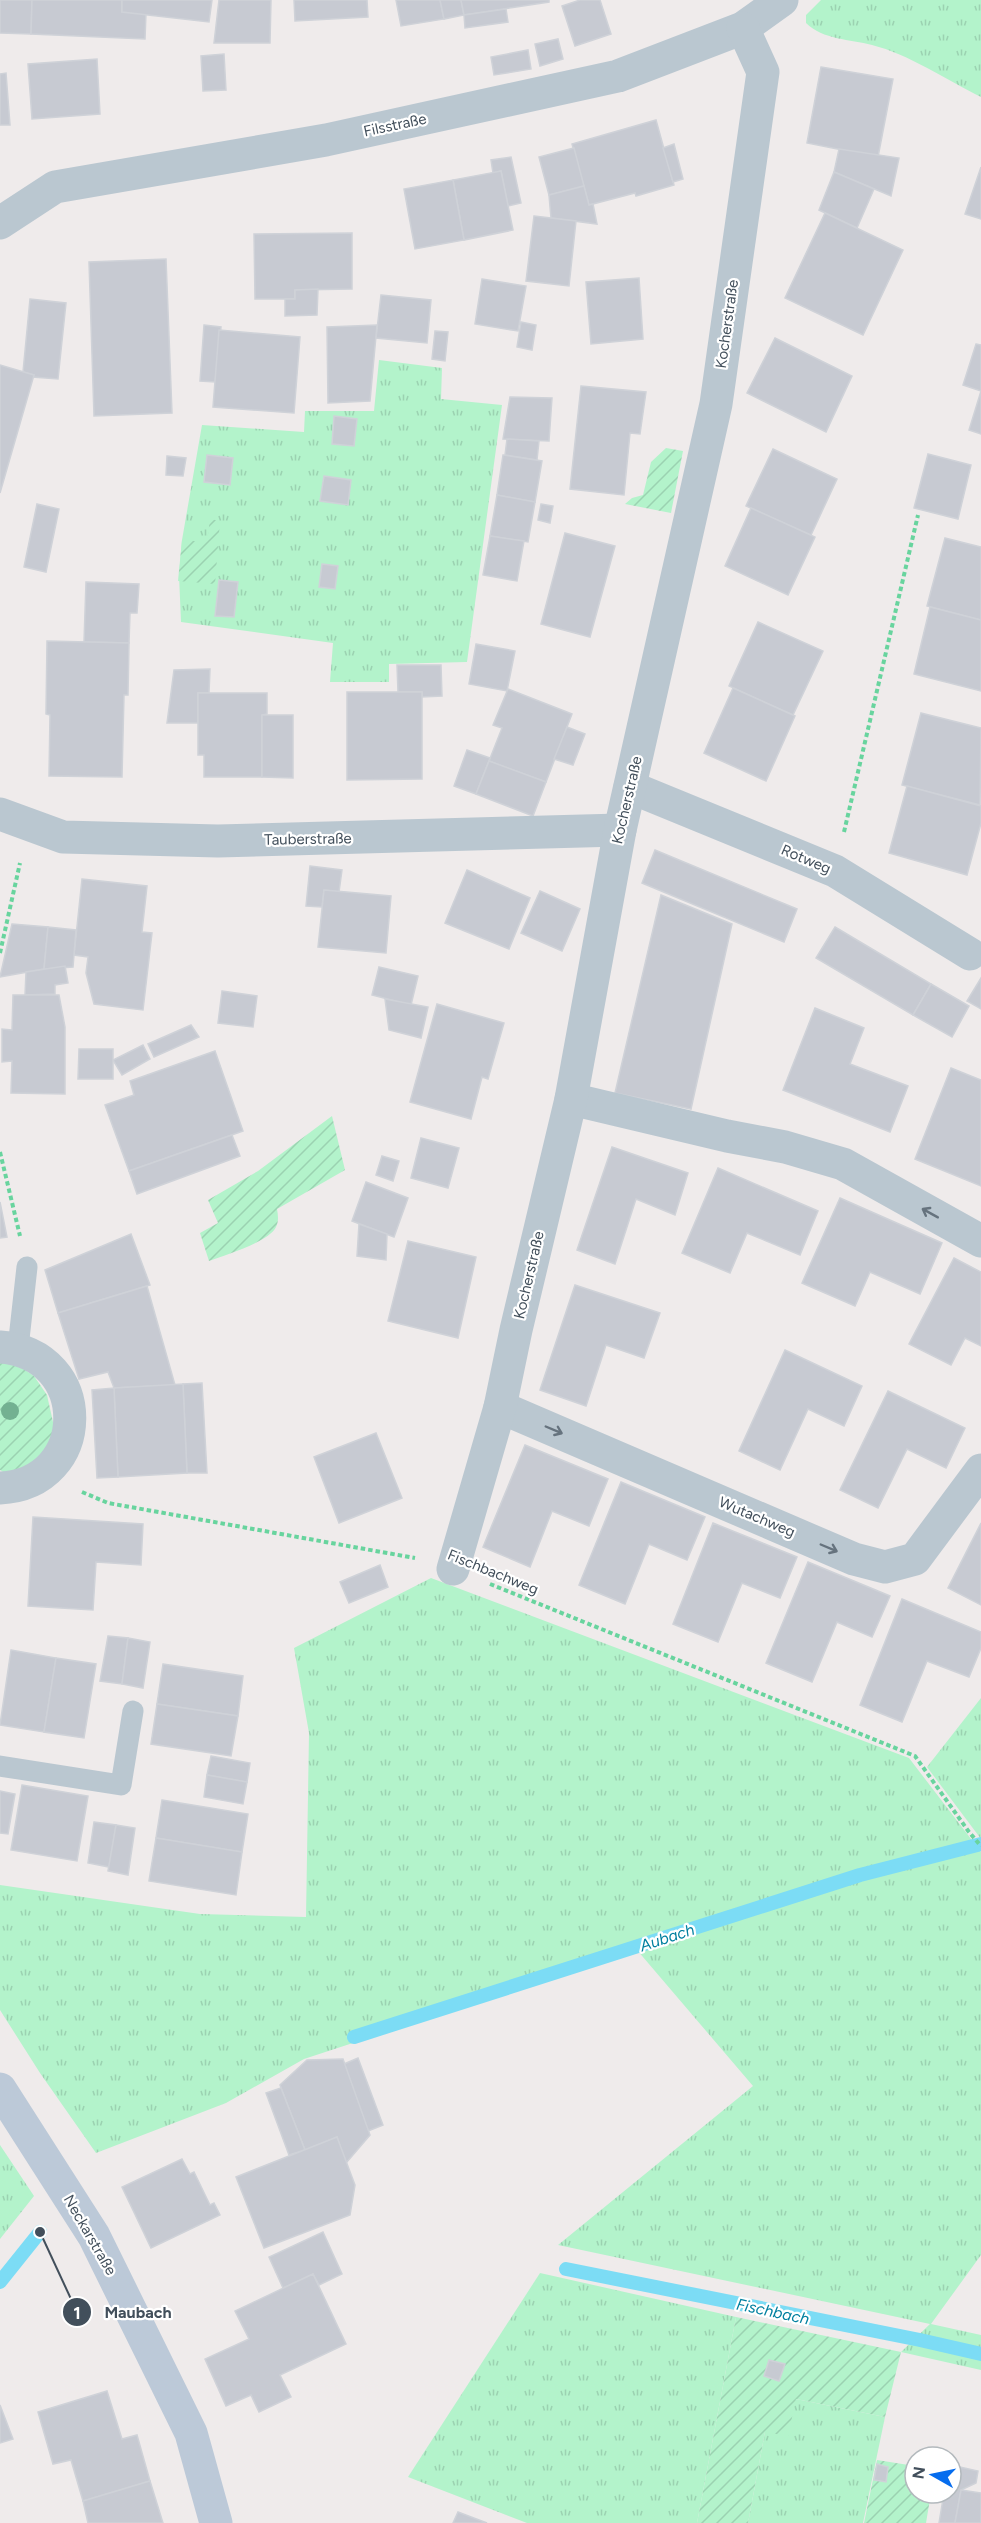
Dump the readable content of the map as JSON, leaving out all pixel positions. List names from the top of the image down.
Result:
{
  "streets": {
    "street": [
      "Filsstraße",
      "Kocherstraße",
      "Tauberstraße",
      "Rotweg",
      "Wutachweg",
      "Neckarstraße"
    ],
    "path": ["Fischbachweg"]
  },
  "crossings": [
    ["Filsstraße", "Kocherstraße"],
    ["Kocherstraße", "Tauberstraße"],
    ["Kocherstraße", "Rotweg"],
    ["Kocherstraße", "Wutachweg"],
    ["Kocherstraße", "Fischbachweg"]
  ],
  "one_way": ["Wutachweg"],
  "water": ["Aubach", "Fischbach"],
  "places": ["Maubach"],
  "north": "left"
}
